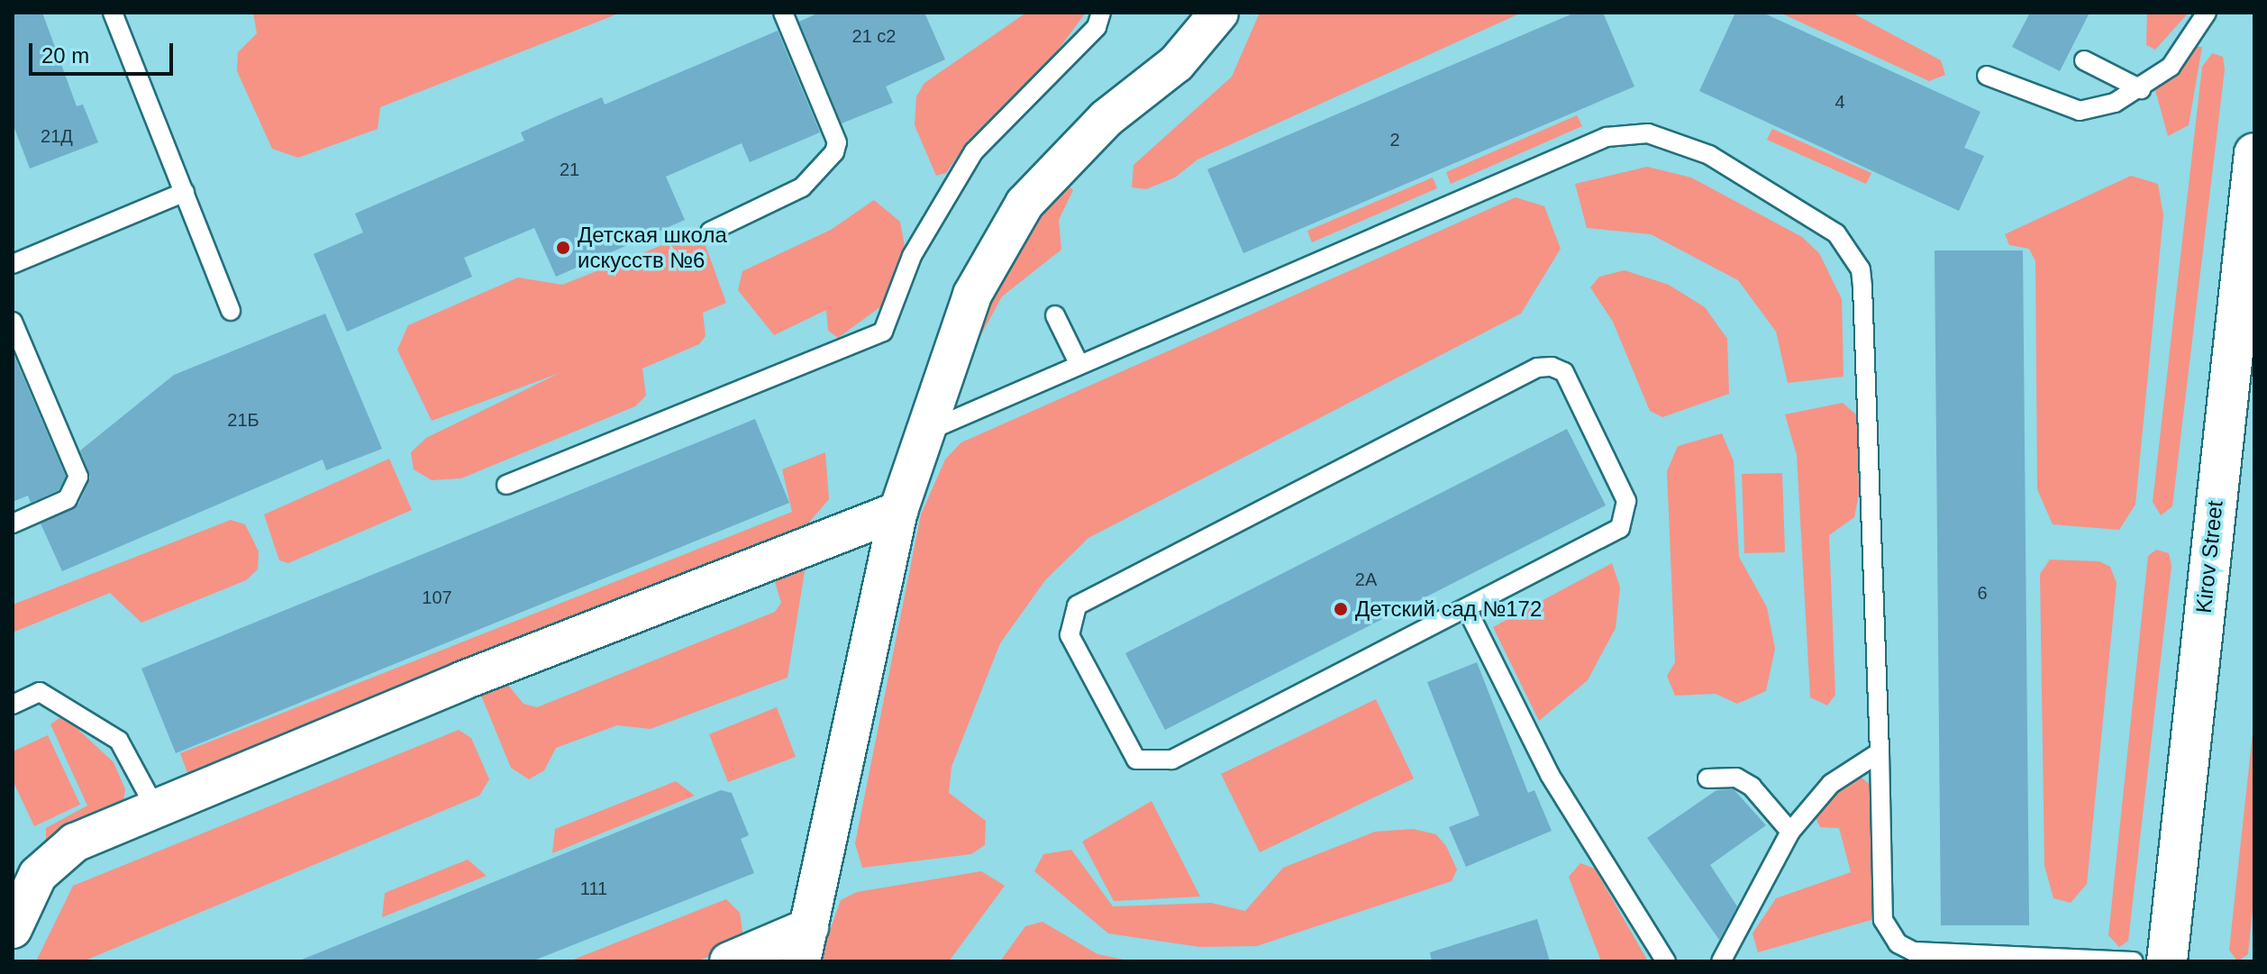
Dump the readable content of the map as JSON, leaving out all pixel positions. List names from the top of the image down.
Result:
{
  "streets": {
    "main road": ["Kirov Street"]
  },
  "places": ["Детская школа искусств №6", "Детский сад №172"],
  "house_numbers": [
    "21 с2",
    "4",
    "21Д",
    "2",
    "21",
    "21Б",
    "2А",
    "6",
    "107",
    "111"
  ],
  "scale_bar": "20 m"
}
